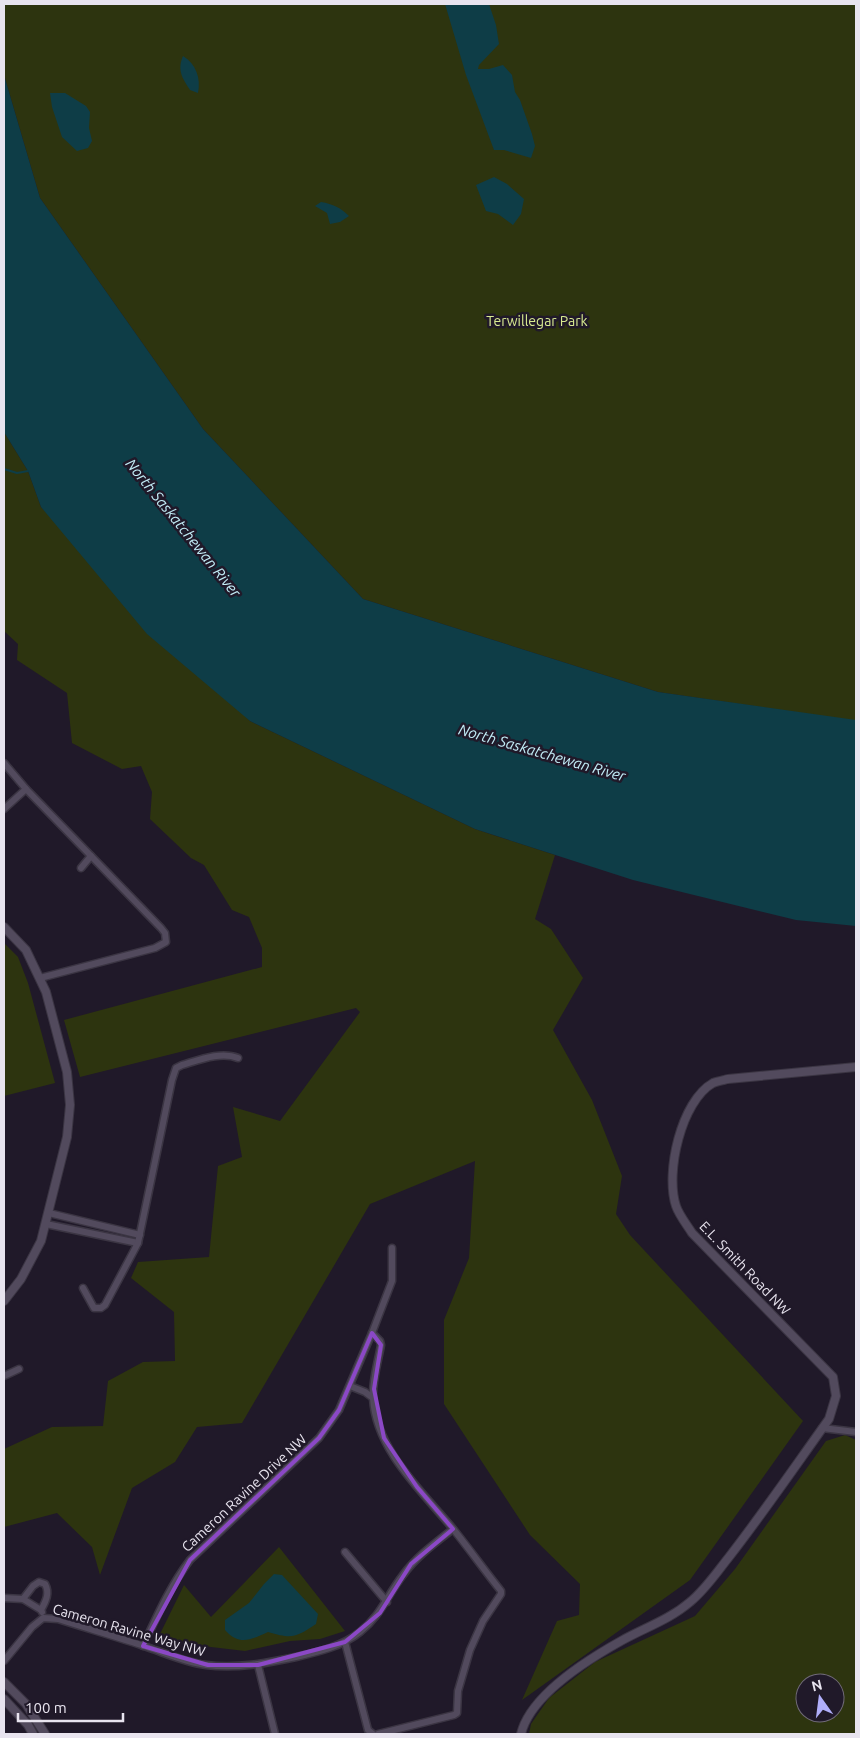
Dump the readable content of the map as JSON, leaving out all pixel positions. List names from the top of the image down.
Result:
{
  "streets": {
    "street": ["E.L. Smith Road NW", "Cameron Ravine Drive NW", "Cameron Ravine Way NW"]
  },
  "crossings": [
    ["Cameron Ravine Drive NW", "Cameron Ravine Way NW"]
  ],
  "water": ["North Saskatchewan River"],
  "parks": ["Terwillegar Park"],
  "scale_bar": "100 m",
  "north": "top"
}
